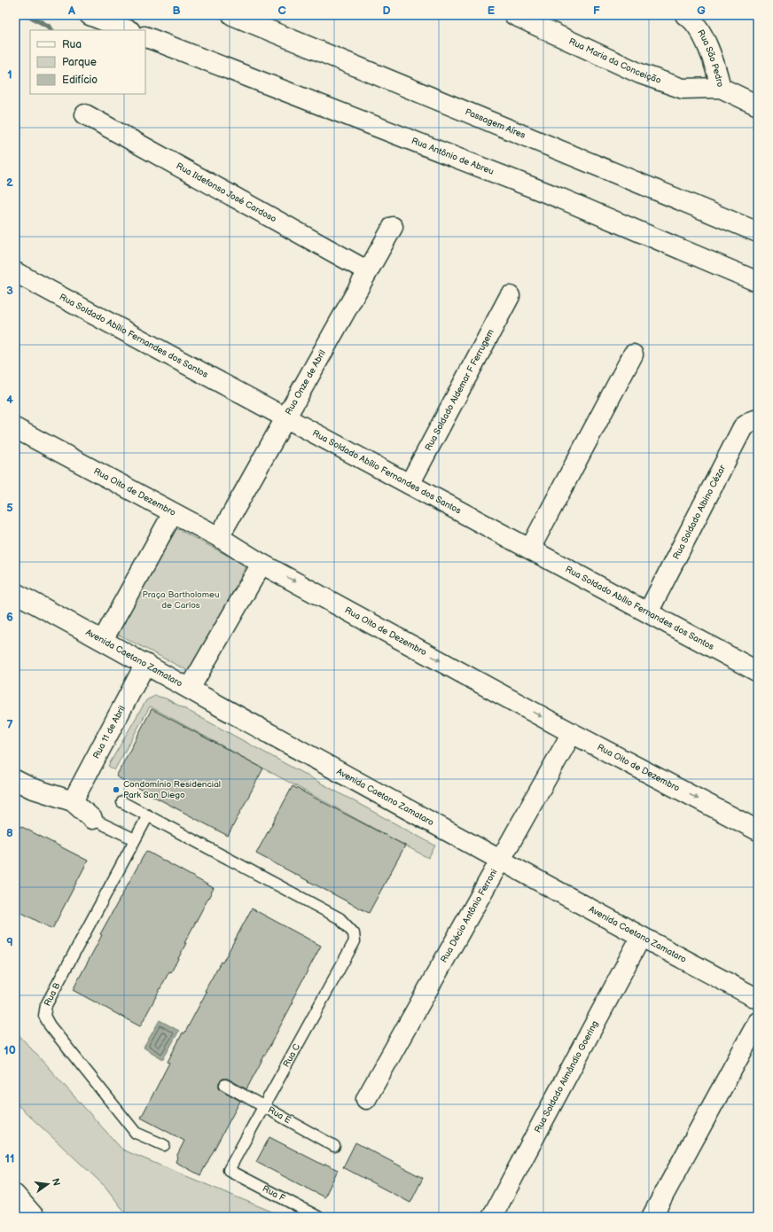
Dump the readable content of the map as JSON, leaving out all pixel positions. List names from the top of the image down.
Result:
{
  "streets": {
    "main road": [
      "Rua São Pedro",
      "Rua Maria da Conceição",
      "Passagem Aíres",
      "Rua Antônio de Abreu",
      "Rua Ildefonso José Cardoso",
      "Rua Soldado Abílio Fernandes dos Santos",
      "Rua Onze de Abril",
      "Rua Soldado Aldemar F Ferrugem",
      "Rua Oito de Dezembro",
      "Rua Soldado Albino Cézar",
      "Avenida Caetano Zamataro",
      "Rua 11 de Abril",
      "Rua Décio Antônio Ferroni",
      "Rua Soldado Almândio Goering"
    ],
    "lane": [
      "Rua B",
      "Rua C",
      "Rua E",
      "Rua F"
    ]
  },
  "crossings": [
    ["Rua São Pedro", "Rua Maria da Conceição"],
    ["Rua Ildefonso José Cardoso", "Rua Onze de Abril"],
    ["Rua Soldado Abílio Fernandes dos Santos", "Rua Onze de Abril"],
    ["Rua Soldado Abílio Fernandes dos Santos", "Rua Soldado Aldemar F Ferrugem"],
    ["Rua Soldado Abílio Fernandes dos Santos", "Rua Soldado Albino Cézar"],
    ["Rua Onze de Abril", "Rua Oito de Dezembro"],
    ["Rua Oito de Dezembro", "Rua Décio Antônio Ferroni"],
    ["Avenida Caetano Zamataro", "Rua 11 de Abril"],
    ["Avenida Caetano Zamataro", "Rua Décio Antônio Ferroni"],
    ["Avenida Caetano Zamataro", "Rua Soldado Almândio Goering"],
    ["Rua B", "Rua C"],
    ["Rua C", "Rua E"],
    ["Rua C", "Rua F"]
  ],
  "one_way": ["Rua Oito de Dezembro"],
  "parks": ["Praça Bartholomeu de Carlos"],
  "places": ["Condomínio Residencial Park San Diego"],
  "legend": ["Rua", "Parque", "Edifício"],
  "north": "right",
  "grid": {
    "columns": [
      "A",
      "B",
      "C",
      "D",
      "E",
      "F",
      "G"
    ],
    "rows": [
      "1",
      "2",
      "3",
      "4",
      "5",
      "6",
      "7",
      "8",
      "9",
      "10",
      "11"
    ]
  }
}
